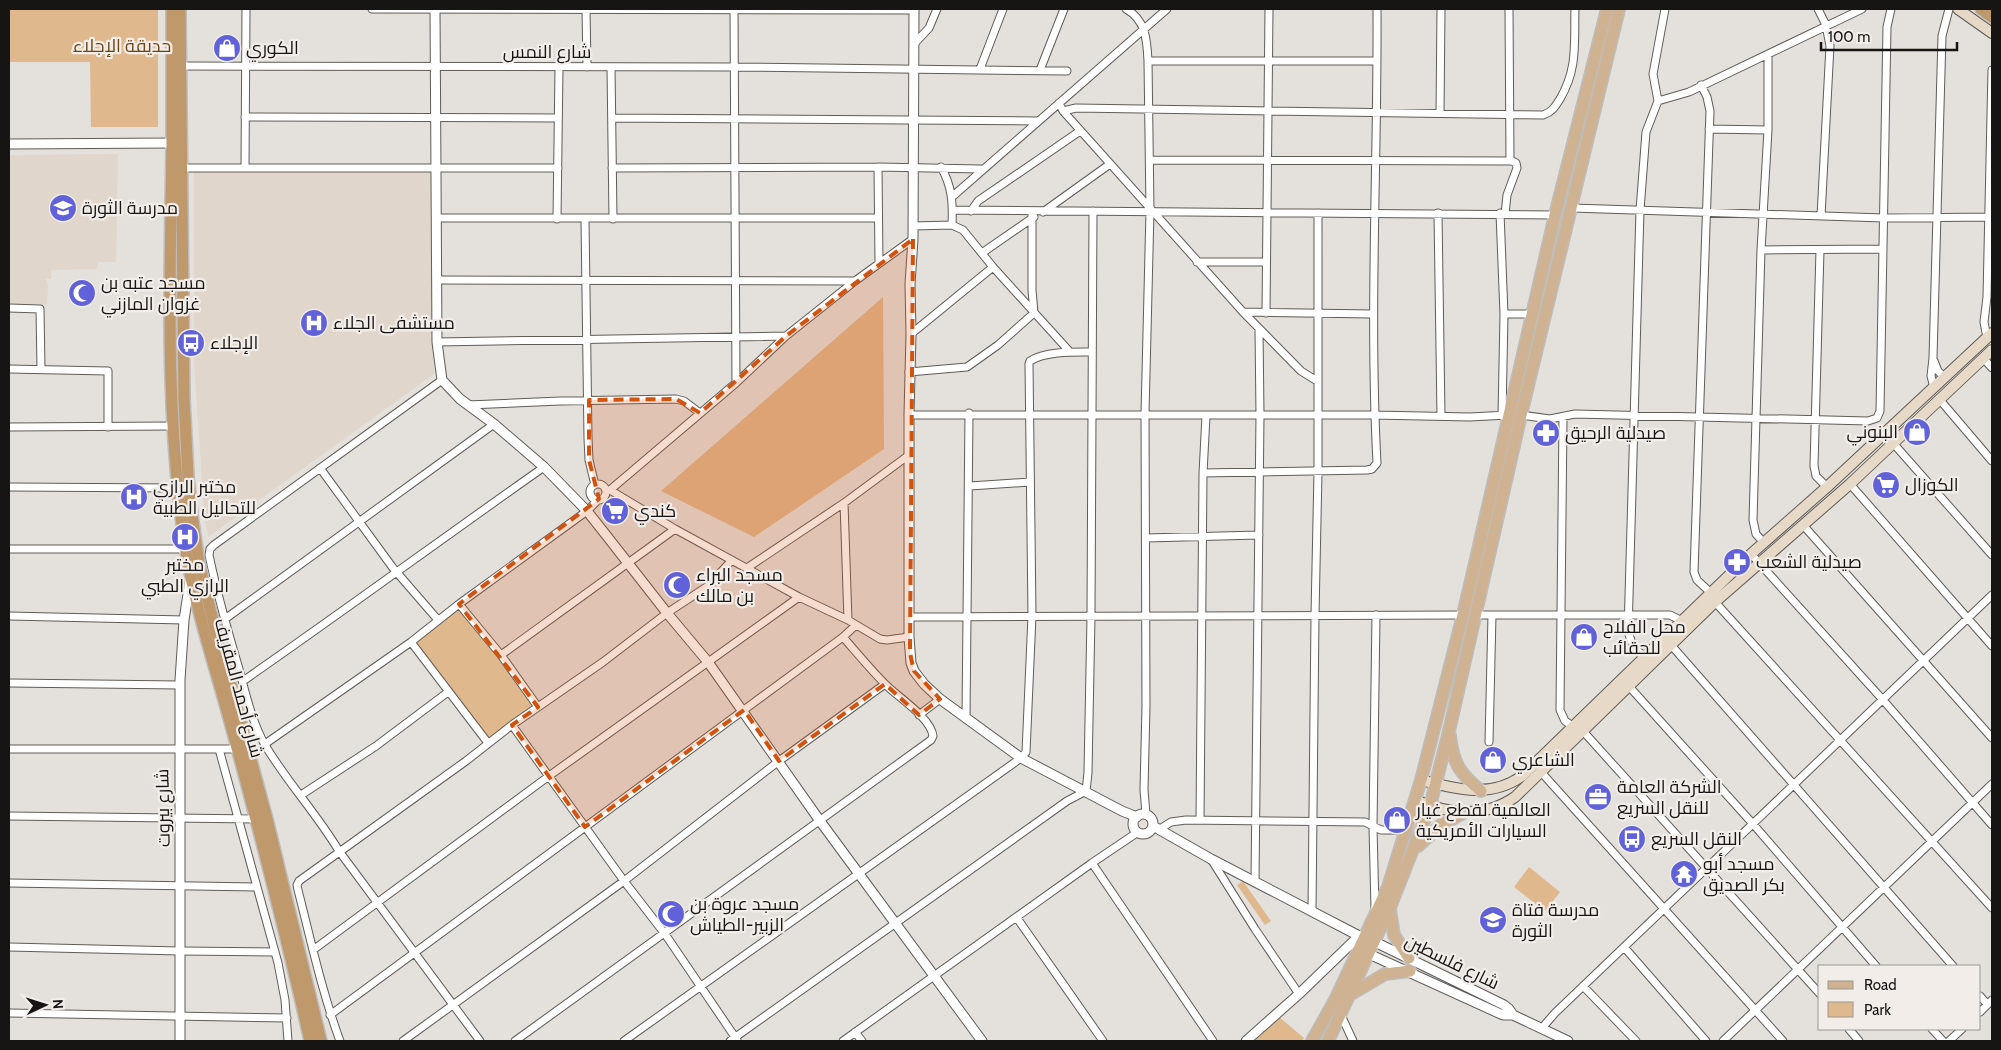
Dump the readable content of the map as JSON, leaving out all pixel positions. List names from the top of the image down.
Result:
{
  "streets": {
    "highway": ["شارع أحمد المقريف"],
    "street": ["شارع النمس", "شارع بيروت", "شارع فلسطين"]
  },
  "crossings": [
    ["شارع النمس", "شارع أحمد المقريف"],
    ["شارع أحمد المقريف", "شارع بيروت"]
  ],
  "parks": ["حديقة الإجلاء"],
  "places": {
    "shop": [
      "الكوري",
      "البنوني",
      "محل الفلاح للحقائب",
      "الشاعري",
      "العالمية لقطع غيار السيارات الأمريكية"
    ],
    "school or university": ["مدرسة الثورة", "مدرسة فتاة الثورة"],
    "mosque": ["مسجد عتبه بن غزوان المازني", "مسجد البراء بن مالك", "مسجد عروة بن الزبير-الطياش"],
    "hospital": ["مستشفى الجلاء", "مختبر الرازي للتحاليل الطبية", "مختبر الرازي الطبي"],
    "bus stop": ["الإجلاء", "النقل السريع"],
    "pharmacy": ["صيدلية الرحيق", "صيدلية الشعب"],
    "supermarket": ["الكوزال", "كندي"],
    "office": ["الشركة العامة للنقل السريع"],
    "temple": ["مسجد أبو بكر الصديق"]
  },
  "legend": ["Road", "Park"],
  "scale_bar": "100 m",
  "north": "right"
}
